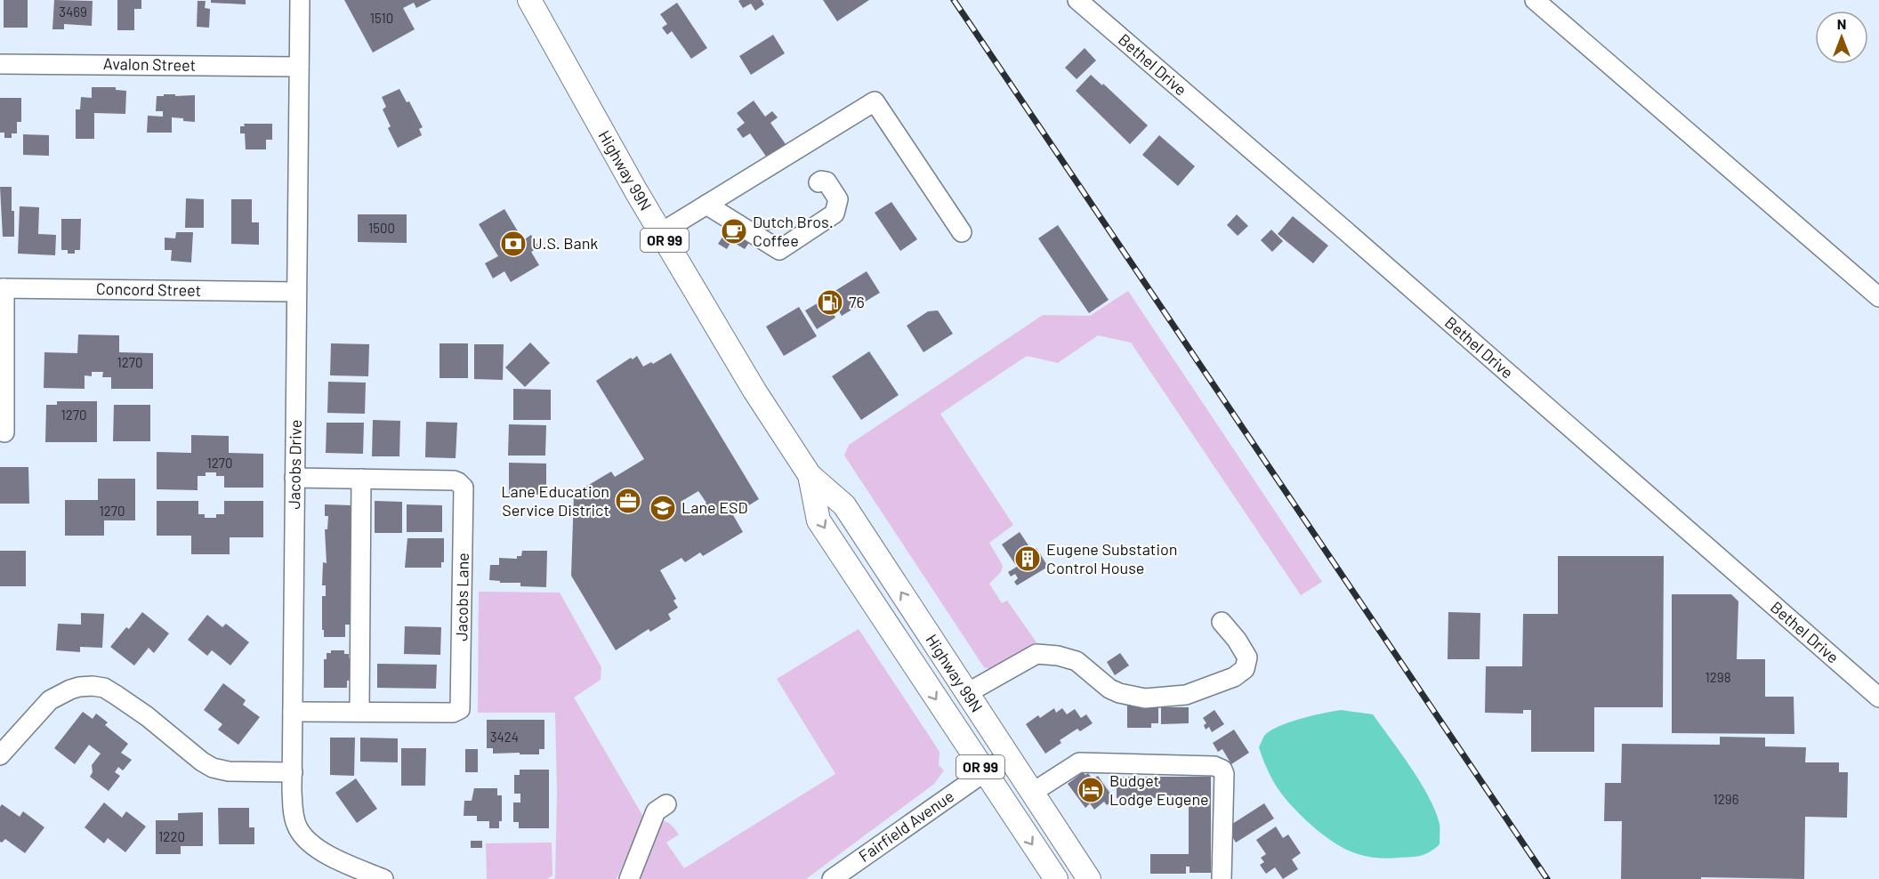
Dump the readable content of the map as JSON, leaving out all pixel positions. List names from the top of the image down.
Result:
{
  "streets": {
    "main road": ["Highway 99N", "OR 99"],
    "street": [
      "Avalon Street",
      "Bethel Drive",
      "Concord Street",
      "Jacobs Drive",
      "Jacobs Lane",
      "Fairfield Avenue"
    ]
  },
  "crossings": [
    ["Avalon Street", "Jacobs Drive"],
    ["Highway 99N", "Fairfield Avenue"],
    ["Concord Street", "Jacobs Drive"],
    ["Jacobs Drive", "Jacobs Lane"]
  ],
  "places": {
    "cafe": ["Dutch Bros. Coffee"],
    "bank": ["U.S. Bank"],
    "fuel station": ["76"],
    "office": ["Lane Education Service District"],
    "school or university": ["Lane ESD"],
    "building": ["Eugene Substation Control House"],
    "hotel": ["Budget Lodge Eugene"]
  },
  "house_numbers": [
    "3469",
    "1510",
    "1500",
    "1270",
    "1270",
    "1270",
    "1270",
    "1298",
    "3424",
    "1296",
    "1220"
  ],
  "north": "top"
}
